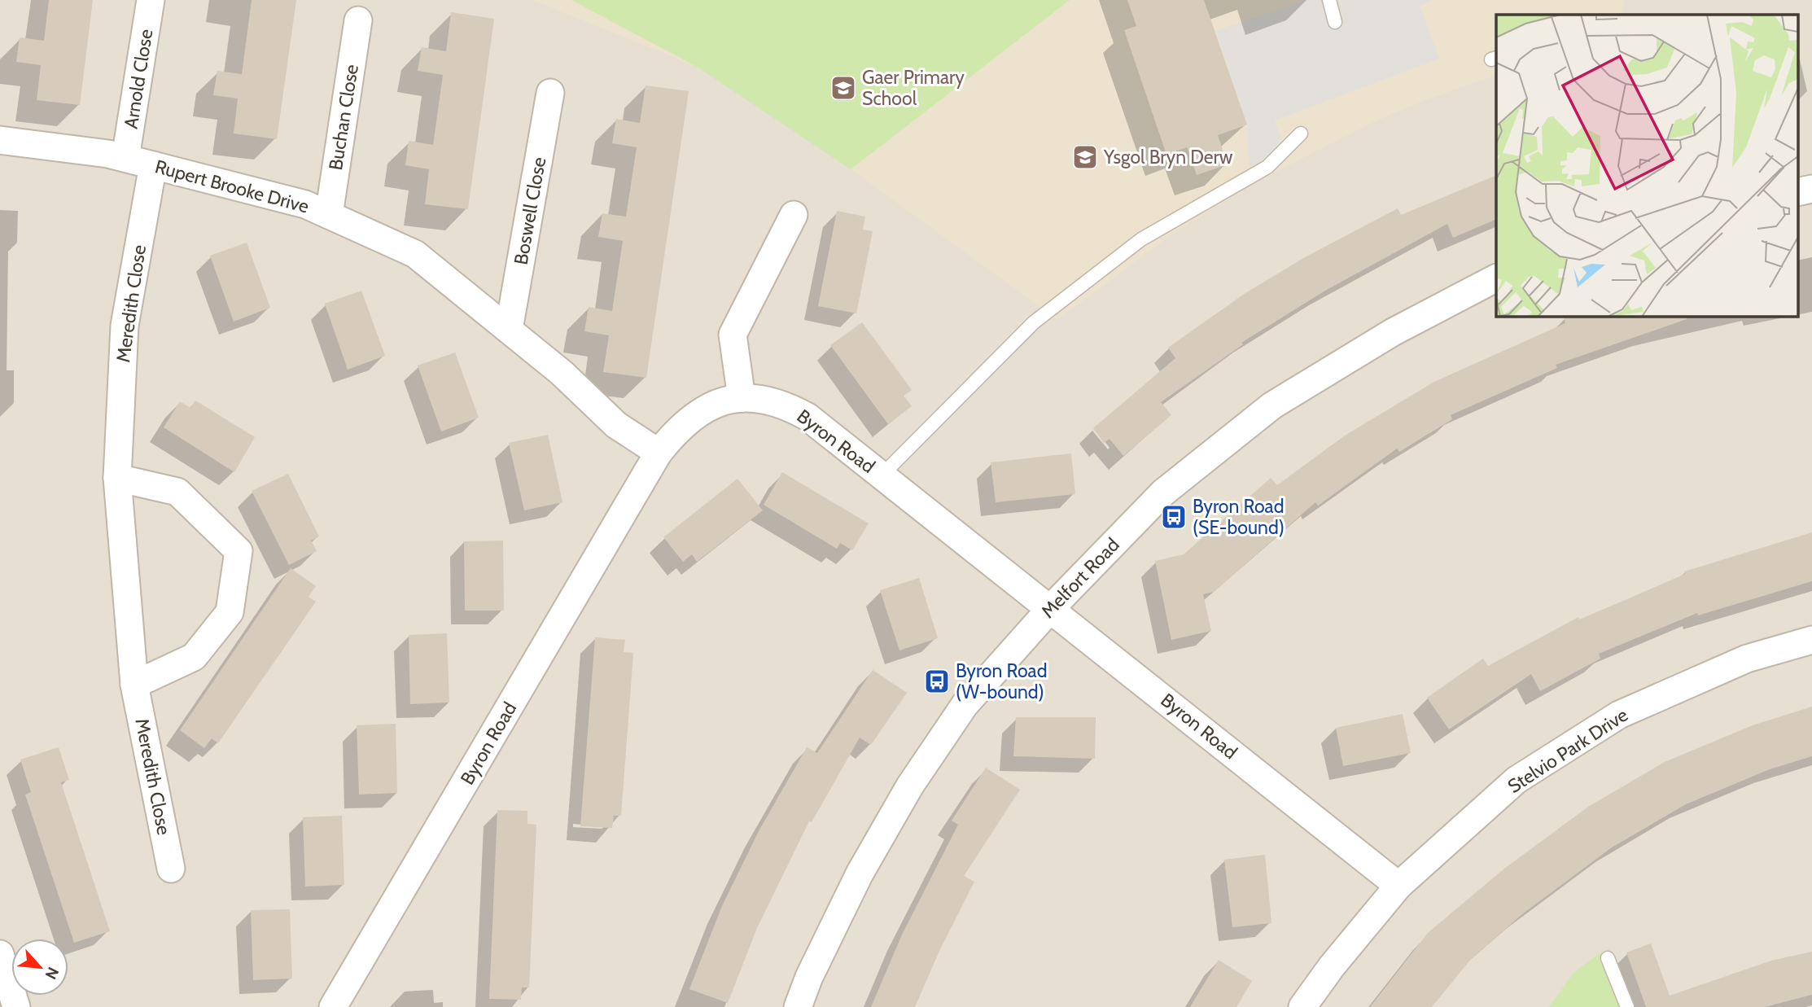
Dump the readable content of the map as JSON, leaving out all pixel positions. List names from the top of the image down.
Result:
{
  "streets": {
    "street": [
      "Arnold Close",
      "Buchan Close",
      "Rupert Brooke Drive",
      "Boswell Close",
      "Meredith Close",
      "Byron Road",
      "Melfort Road",
      "Stelvio Park Drive"
    ]
  },
  "crossings": [
    ["Arnold Close", "Rupert Brooke Drive"],
    ["Buchan Close", "Rupert Brooke Drive"],
    ["Rupert Brooke Drive", "Boswell Close"],
    ["Rupert Brooke Drive", "Meredith Close"],
    ["Rupert Brooke Drive", "Byron Road"],
    ["Byron Road", "Melfort Road"],
    ["Byron Road", "Stelvio Park Drive"]
  ],
  "places": {
    "school or university": ["Gaer Primary School", "Ysgol Bryn Derw"],
    "bus stop": ["Byron Road (SE-bound)", "Byron Road (W-bound)"]
  },
  "north": "bottom right"
}
